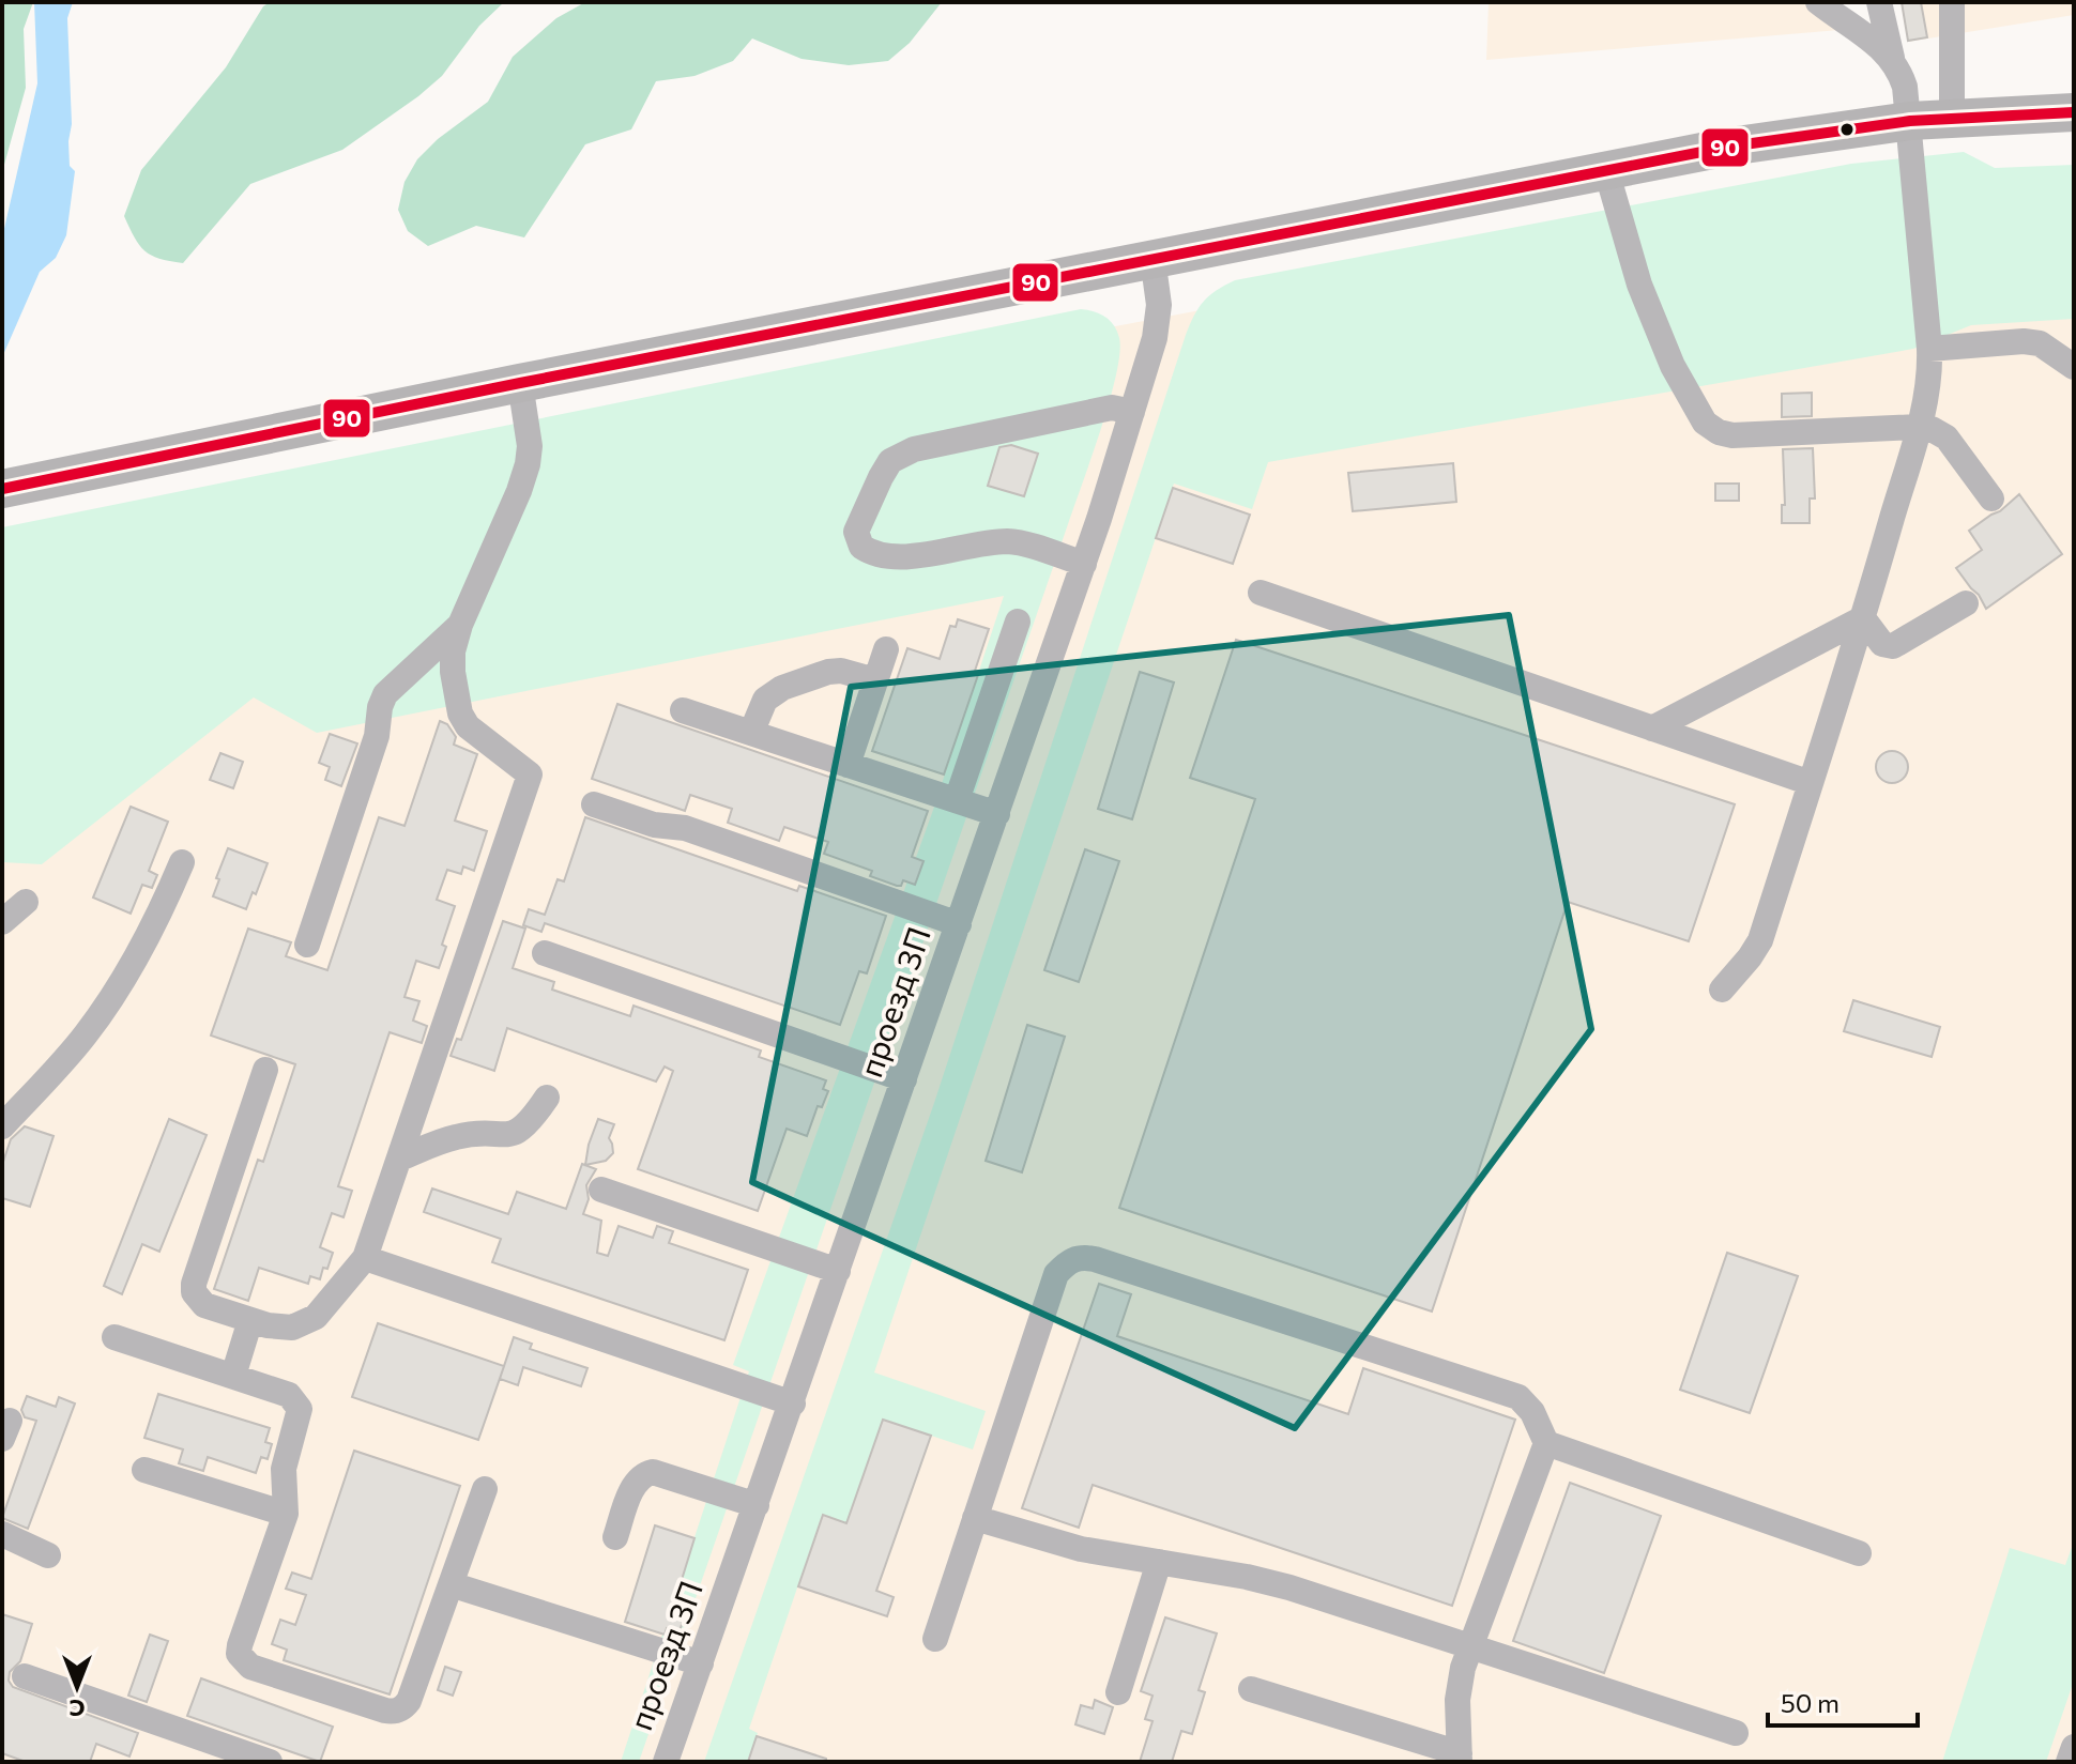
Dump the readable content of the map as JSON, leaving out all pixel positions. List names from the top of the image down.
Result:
{
  "streets": {
    "street": ["проезд 3П"]
  },
  "lines": ["transit line 90"],
  "scale_bar": "50 m",
  "north": "bottom"
}
